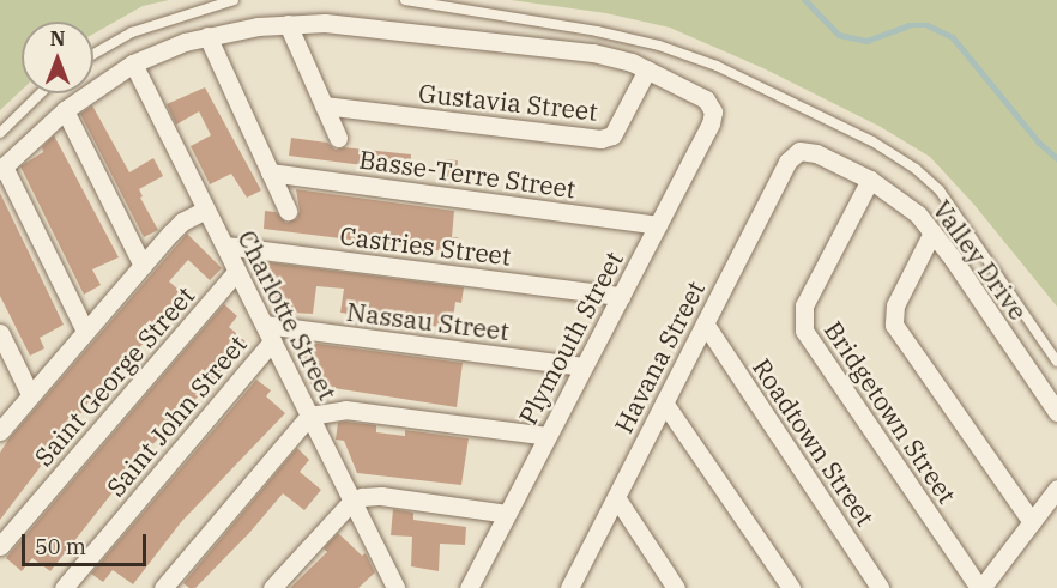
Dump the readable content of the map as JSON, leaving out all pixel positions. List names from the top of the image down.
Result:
{
  "streets": {
    "street": [
      "Gustavia Street",
      "Basse-Terre Street",
      "Castries Street",
      "Valley Drive",
      "Charlotte Street",
      "Nassau Street",
      "Plymouth Street",
      "Havana Street",
      "Saint George Street",
      "Bridgetown Street",
      "Saint John Street",
      "Roadtown Street"
    ]
  },
  "crossings": [
    ["Gustavia Street", "Plymouth Street"],
    ["Basse-Terre Street", "Plymouth Street"],
    ["Castries Street", "Charlotte Street"],
    ["Castries Street", "Plymouth Street"],
    ["Valley Drive", "Havana Street"],
    ["Valley Drive", "Bridgetown Street"],
    ["Charlotte Street", "Nassau Street"],
    ["Charlotte Street", "Saint George Street"],
    ["Charlotte Street", "Saint John Street"],
    ["Nassau Street", "Plymouth Street"],
    ["Nassau Street", "Saint John Street"],
    ["Havana Street", "Roadtown Street"]
  ],
  "scale_bar": "50 m",
  "north": "top"
}
